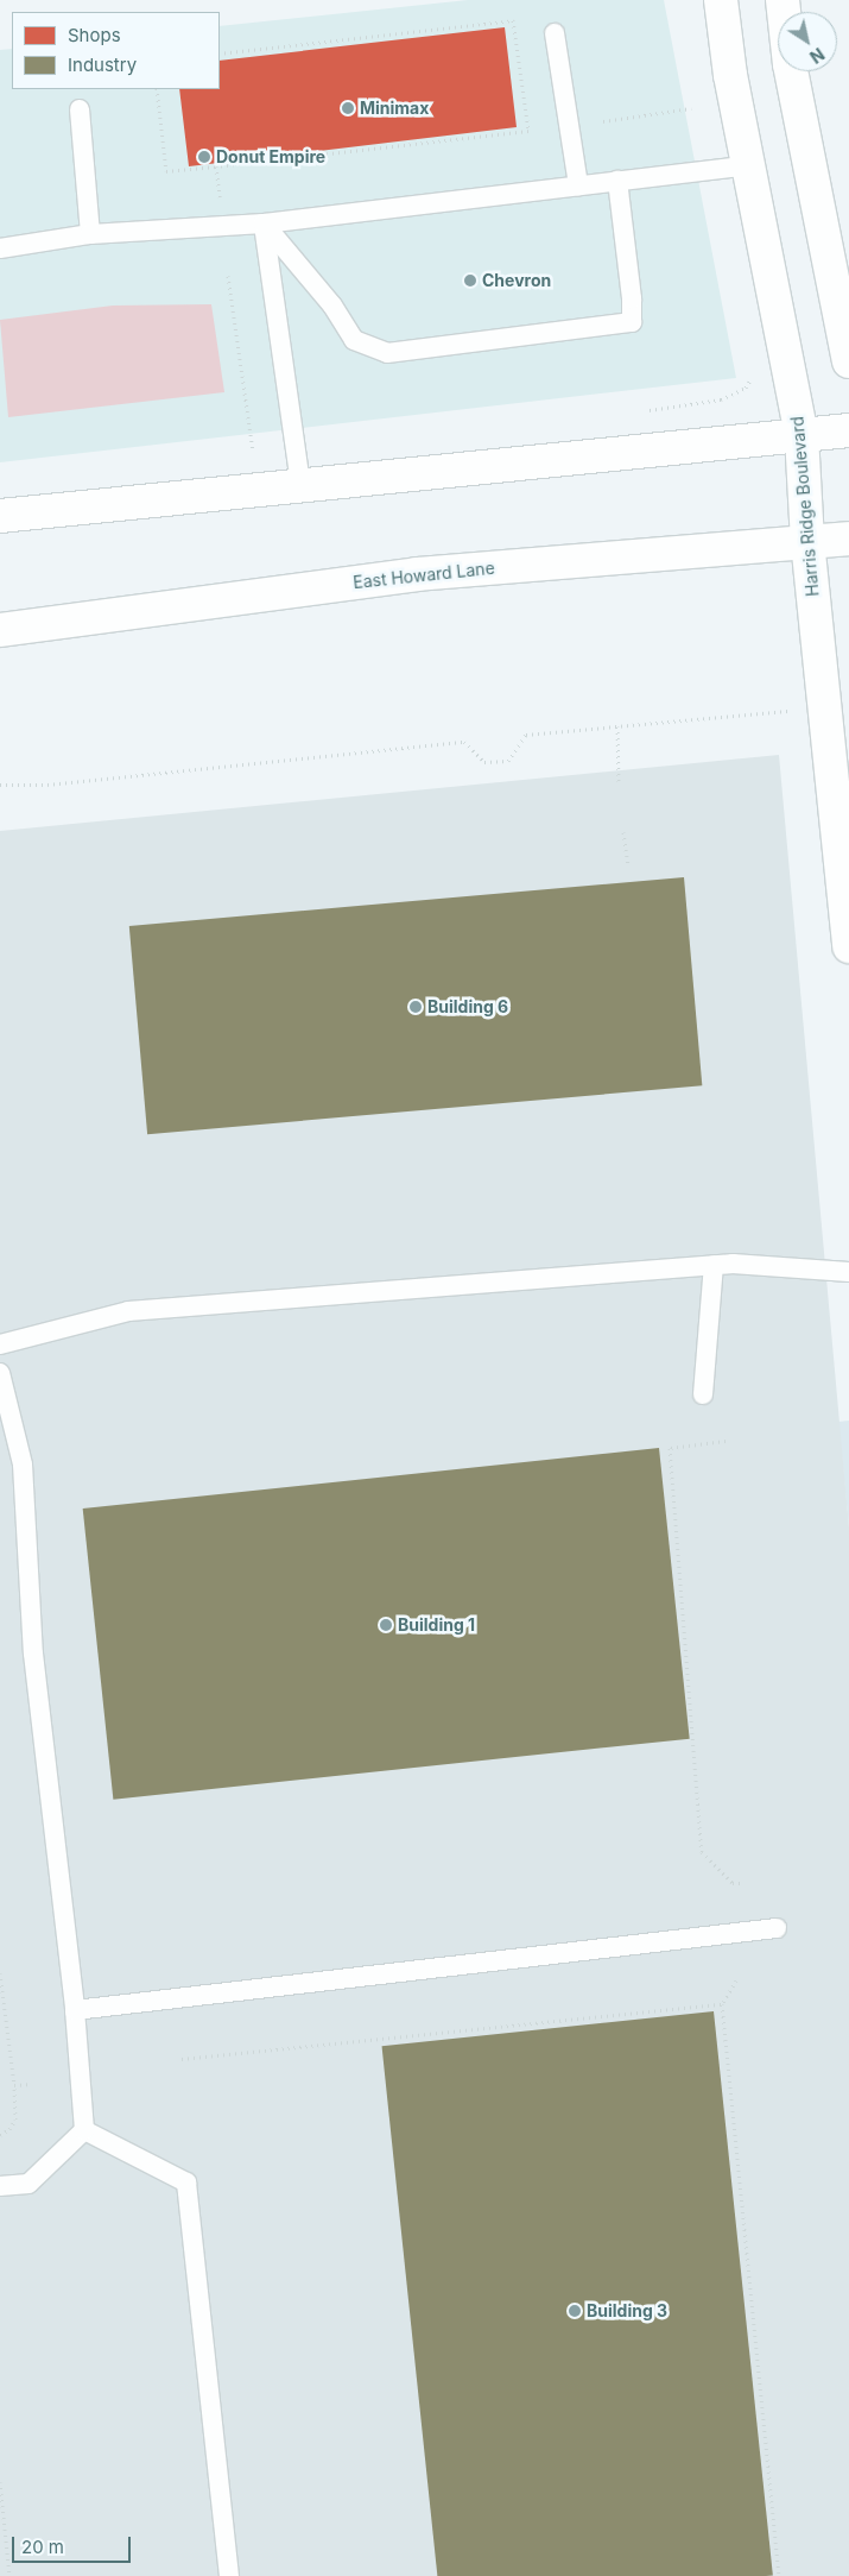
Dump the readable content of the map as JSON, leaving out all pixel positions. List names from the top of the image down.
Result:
{
  "streets": {
    "main road": ["Harris Ridge Boulevard", "East Howard Lane"]
  },
  "crossings": [
    ["Harris Ridge Boulevard", "East Howard Lane"]
  ],
  "places": [
    "Minimax",
    "Donut Empire",
    "Chevron",
    "Building 6",
    "Building 1",
    "Building 3"
  ],
  "legend": ["Shops", "Industry"],
  "scale_bar": "20 m",
  "north": "bottom right"
}
